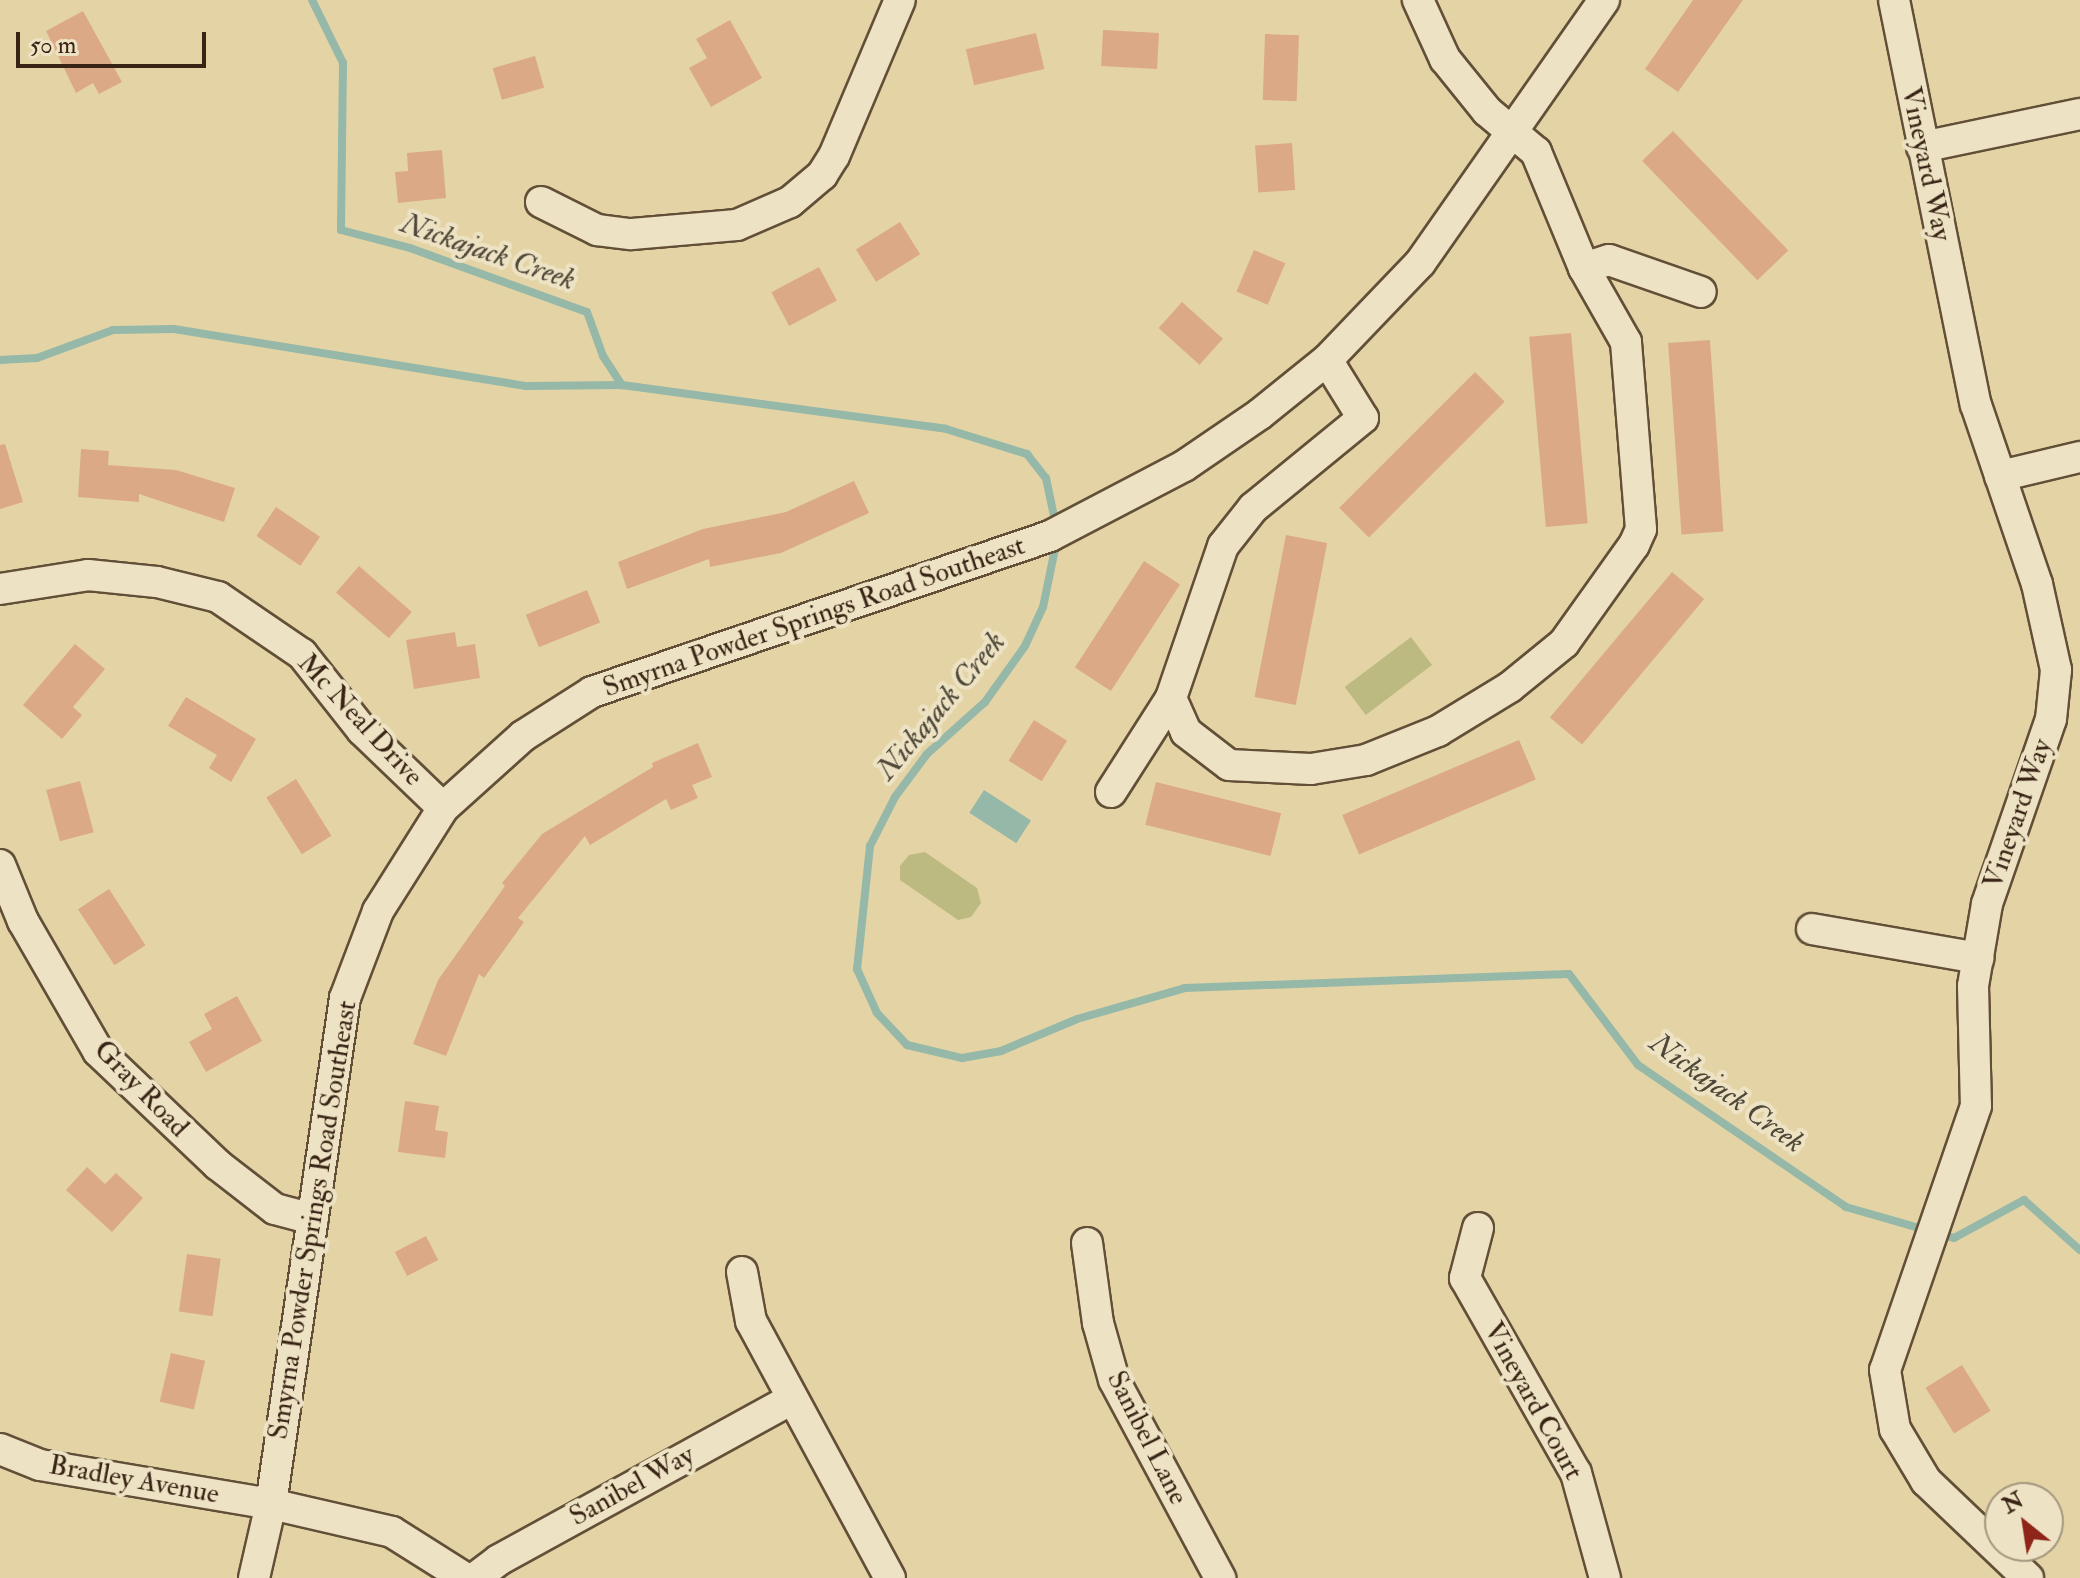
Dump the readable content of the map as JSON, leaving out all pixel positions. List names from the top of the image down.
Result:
{
  "streets": {
    "street": [
      "Vineyard Way",
      "Smyrna Powder Springs Road Southeast",
      "Mc Neal Drive",
      "Gray Road",
      "Vineyard Court",
      "Sanibel Lane",
      "Bradley Avenue",
      "Sanibel Way"
    ]
  },
  "crossings": [
    ["Smyrna Powder Springs Road Southeast", "Mc Neal Drive"],
    ["Smyrna Powder Springs Road Southeast", "Gray Road"],
    ["Smyrna Powder Springs Road Southeast", "Bradley Avenue"]
  ],
  "water": ["Nickajack Creek"],
  "scale_bar": "50 m",
  "north": "top left"
}
